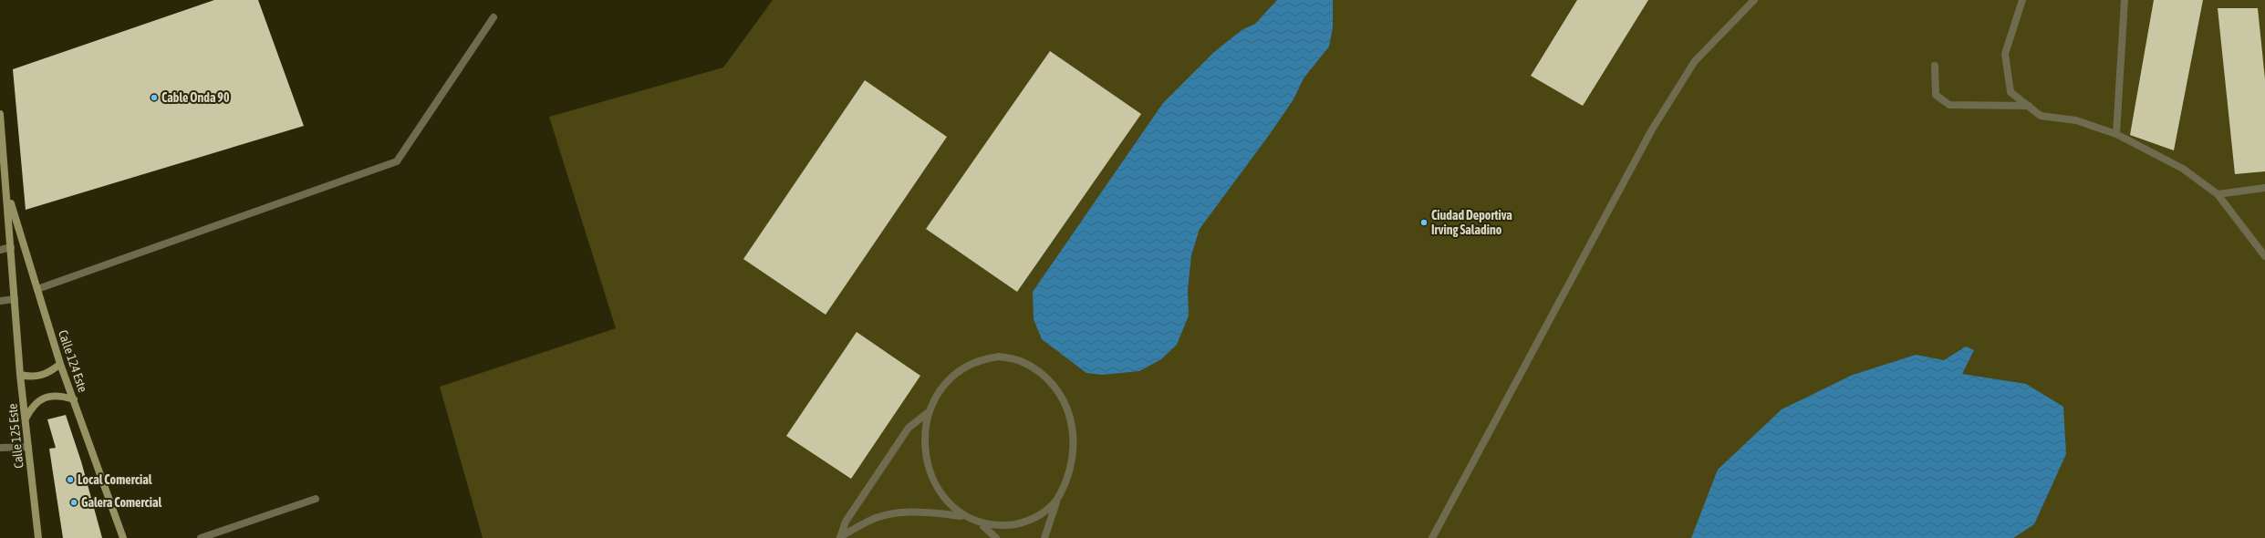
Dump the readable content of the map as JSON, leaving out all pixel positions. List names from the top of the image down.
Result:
{
  "streets": {
    "main road": ["Calle 124 Este", "Calle 125 Este"]
  },
  "crossings": [
    ["Calle 124 Este", "Calle 125 Este"]
  ],
  "places": [
    "Cable Onda 90",
    "Ciudad Deportiva Irving Saladino",
    "Local Comercial",
    "Galera Comercial"
  ]
}
